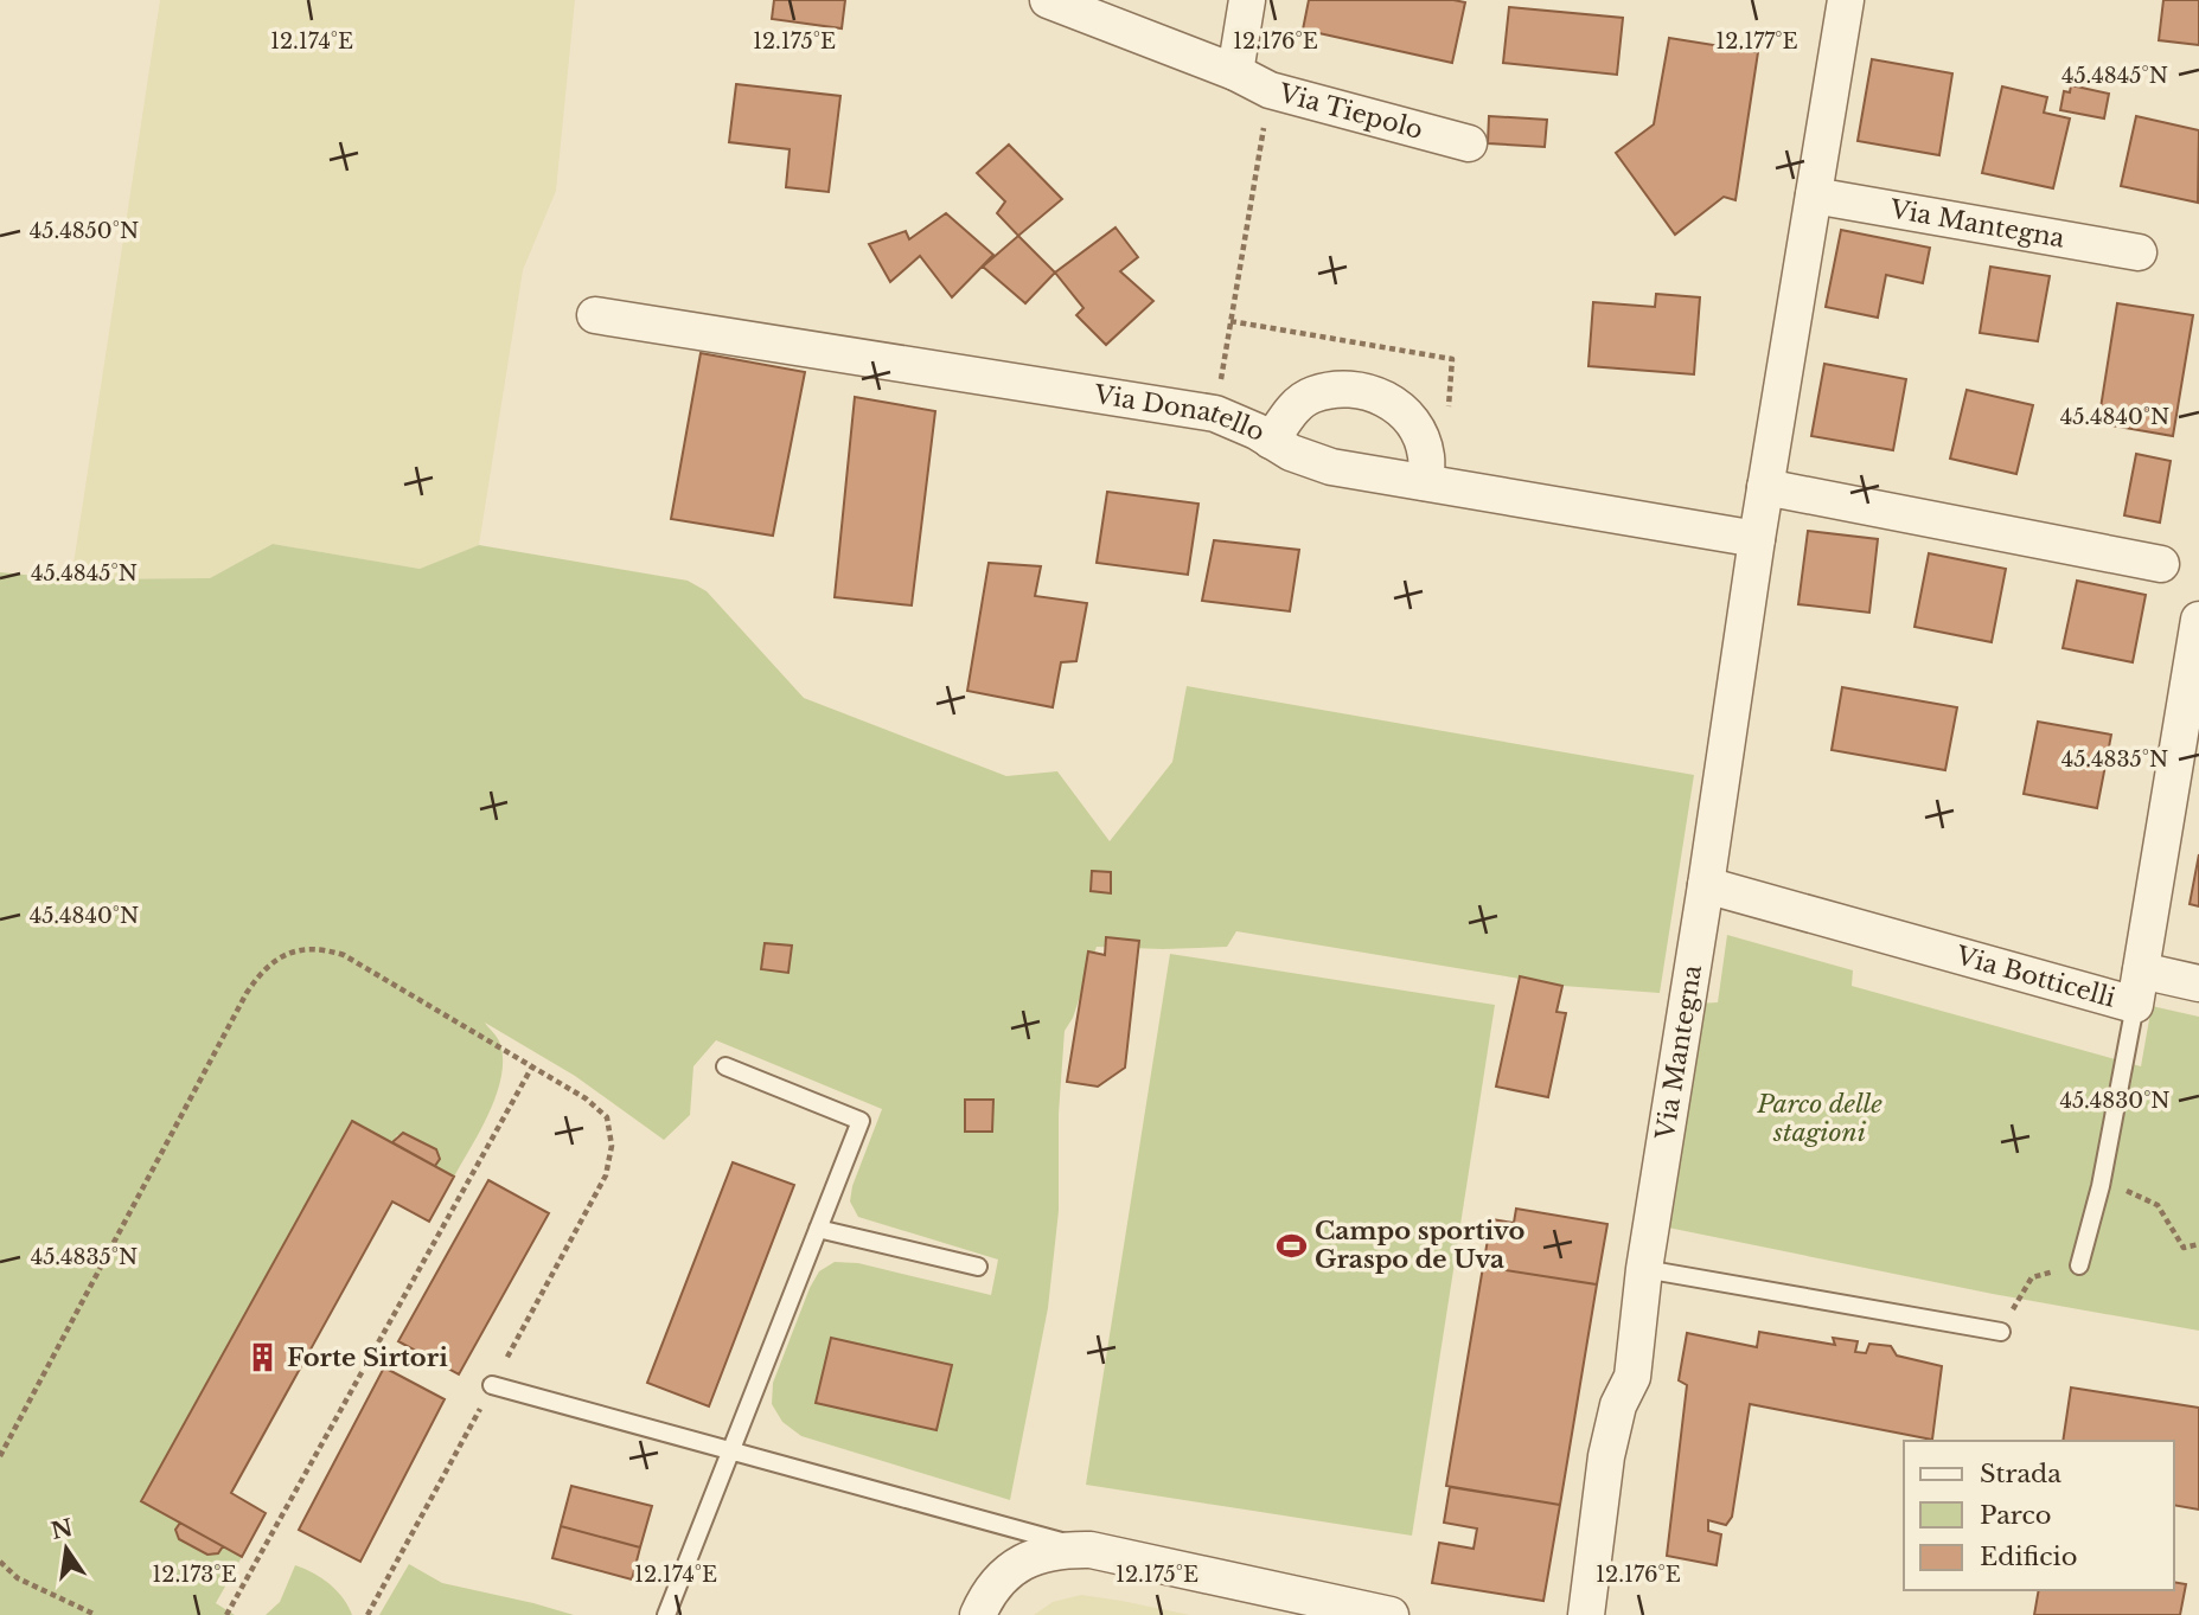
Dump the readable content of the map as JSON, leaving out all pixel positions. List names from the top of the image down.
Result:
{
  "streets": {
    "street": [
      "Via Tiepolo",
      "Via Mantegna",
      "Via Donatello",
      "Via Botticelli"
    ]
  },
  "crossings": [
    ["Via Mantegna", "Via Donatello"],
    ["Via Mantegna", "Via Botticelli"]
  ],
  "parks": ["Parco delle stagioni"],
  "places": {
    "sports": ["Campo sportivo Graspo de Uva"],
    "building": ["Forte Sirtori"]
  },
  "legend": ["Strada", "Parco", "Edificio"],
  "north": "top",
  "coordinates": [
    "12.174°E",
    "12.175°E",
    "12.176°E",
    "12.177°E",
    "45.4845°N",
    "45.4850°N",
    "45.4840°N",
    "45.4835°N",
    "45.4830°N",
    "12.173°E"
  ]
}
